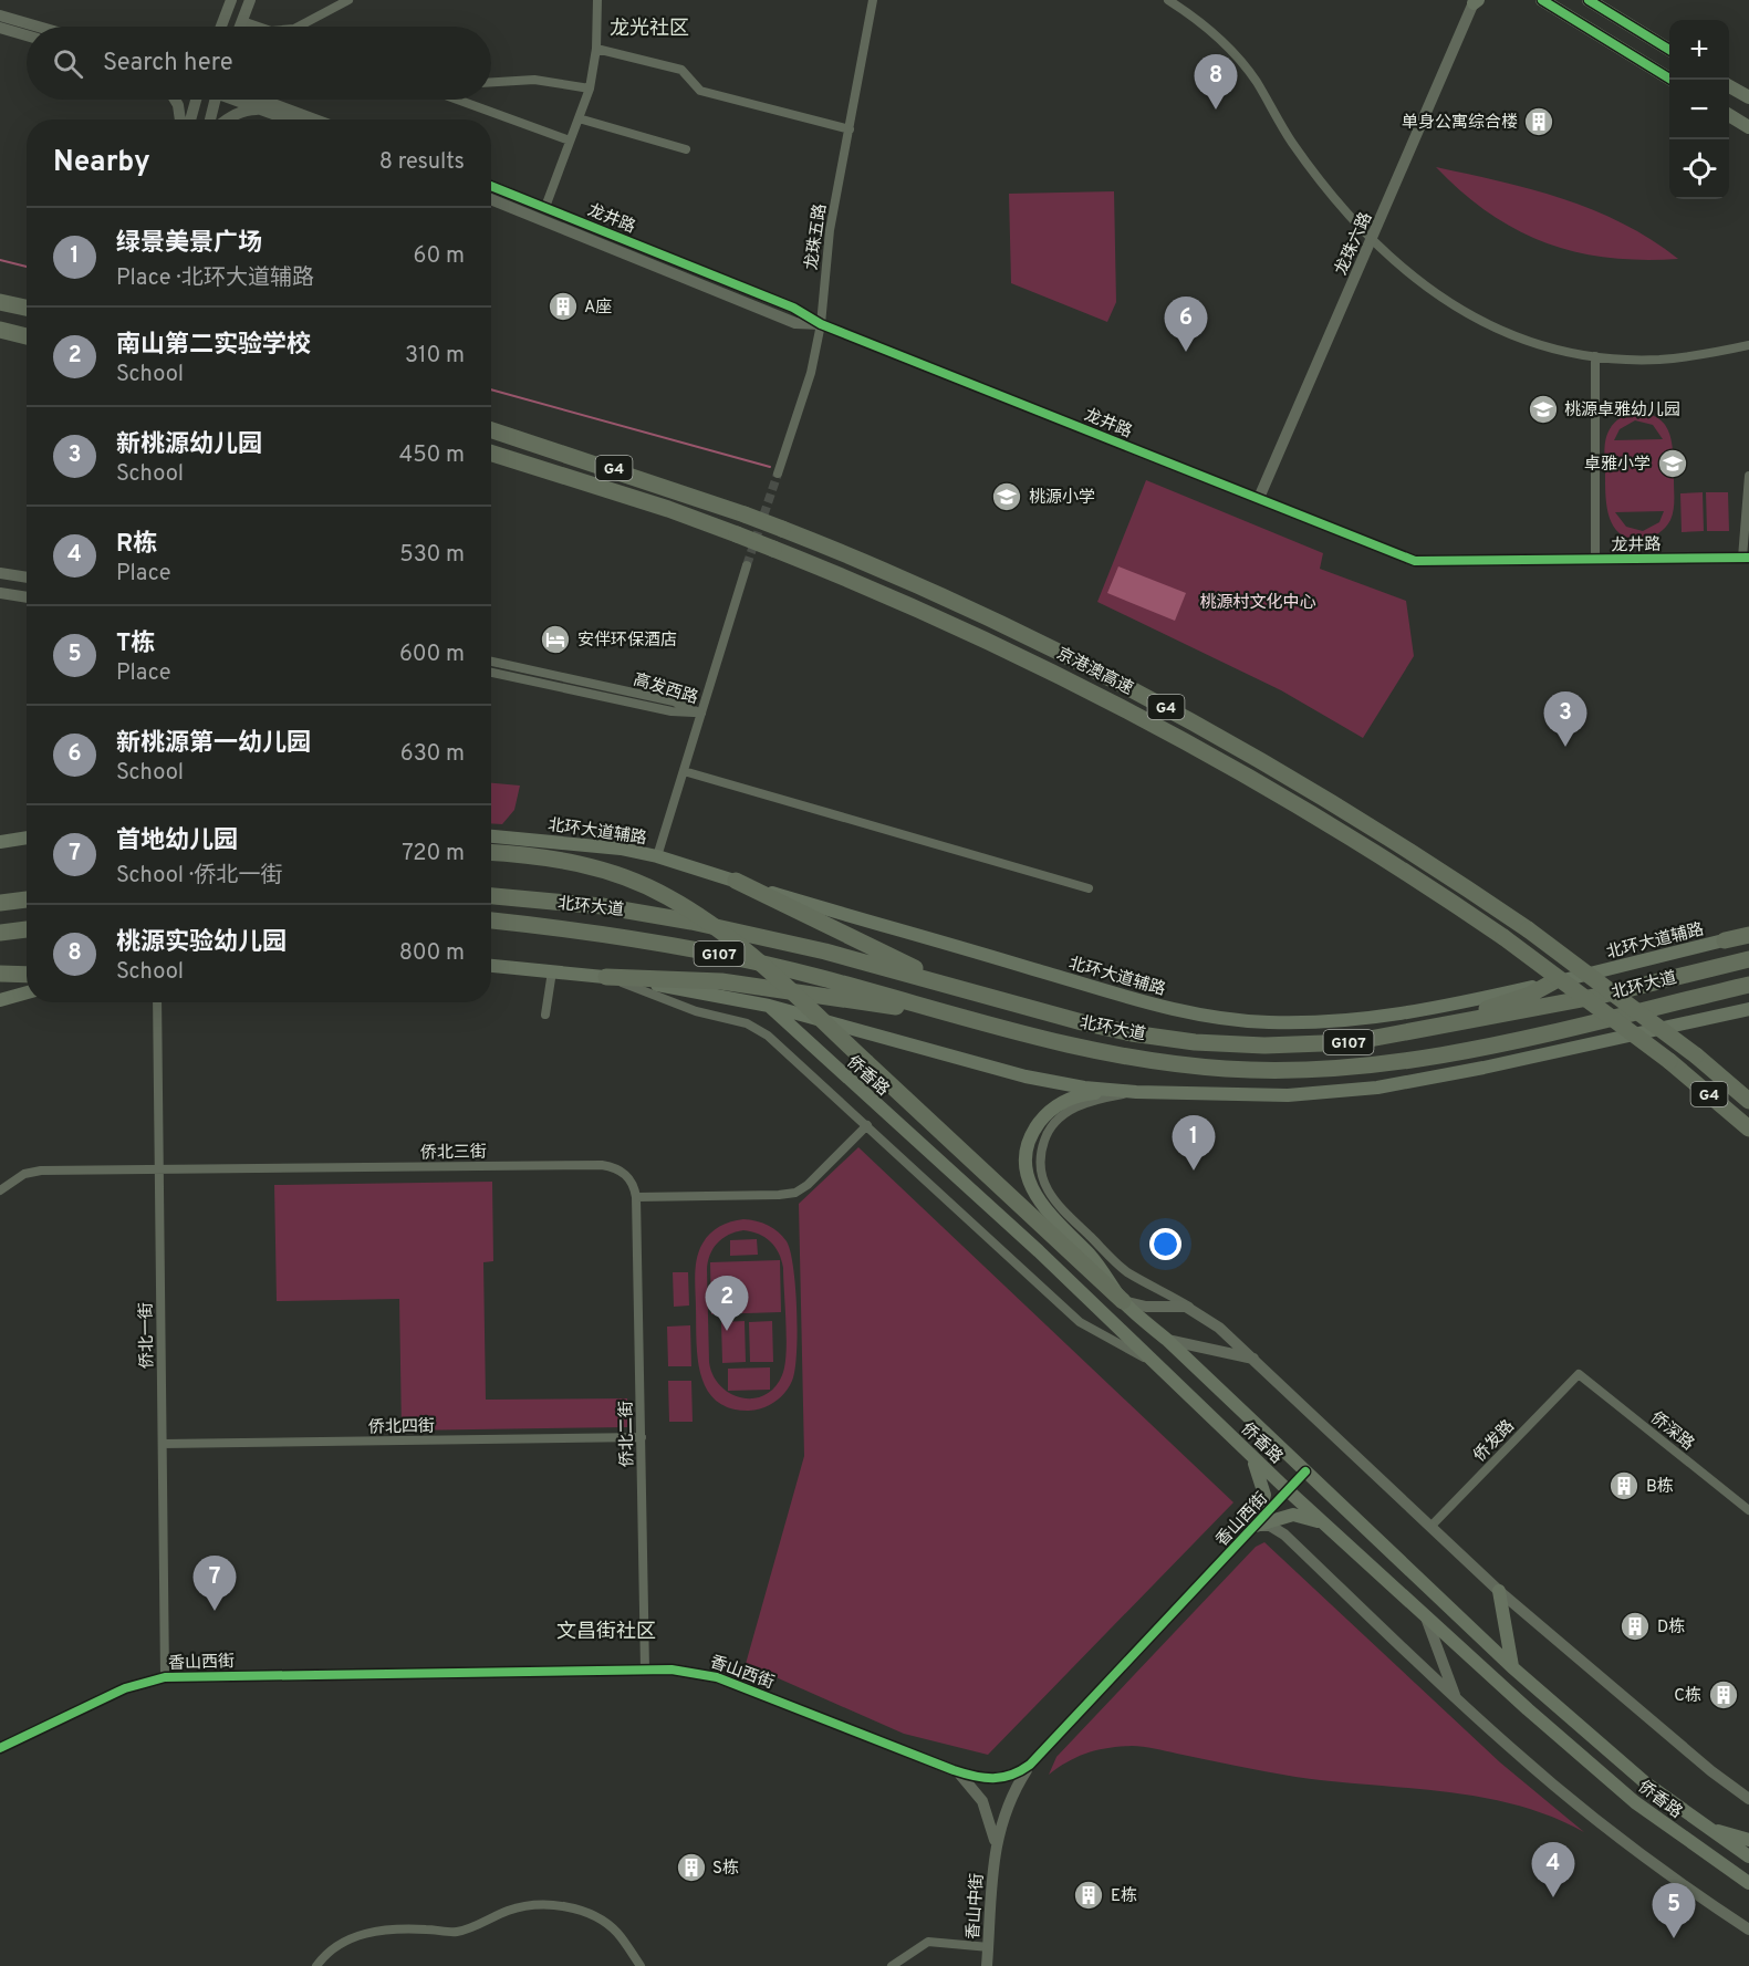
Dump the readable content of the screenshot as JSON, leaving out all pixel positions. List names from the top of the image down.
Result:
{
  "streets": {
    "highway": [
      "G4",
      "京港澳高速",
      "北环大道",
      "G107"
    ],
    "main road": ["北环大道辅路", "侨香路"],
    "street": [
      "龙井路",
      "龙珠五路",
      "龙珠六路",
      "高发西路",
      "侨北三街",
      "侨北一街",
      "侨北四街",
      "侨深路",
      "侨北二街",
      "侨发路",
      "香山西街",
      "香山中街"
    ]
  },
  "crossings": [
    ["龙井路", "龙珠五路"],
    ["龙井路", "龙珠六路"],
    ["侨香路", "香山西街"],
    ["侨北三街", "侨北一街"],
    ["侨北三街", "侨北二街"],
    ["侨北一街", "侨北四街"],
    ["侨北一街", "香山西街"],
    ["侨北四街", "侨北二街"],
    ["侨深路", "侨发路"],
    ["侨北二街", "香山西街"],
    ["香山西街", "香山中街"]
  ],
  "districts": ["龙光社区", "文昌街社区"],
  "parks": ["桃源村文化中心"],
  "places": {
    "building": [
      "单身公寓综合楼",
      "A座",
      "B栋",
      "D栋",
      "C栋",
      "S栋",
      "E栋"
    ],
    "school or university": ["桃源卓雅幼儿园", "卓雅小学", "桃源小学"],
    "hotel": ["安伴环保酒店"]
  },
  "page": {
    "map_buttons": ["+", "−"],
    "search": "Search here",
    "pins": [
      "8",
      "6",
      "3",
      "1",
      "2",
      "7",
      "4",
      "5"
    ],
    "heading": ["Nearby", "8 results"],
    "list": [
      {
        "mark": "1",
        "name": "绿景美景广场",
        "note": "Place · 北环大道辅路",
        "value": "60 m"
      },
      {
        "mark": "2",
        "name": "南山第二实验学校",
        "note": "School",
        "value": "310 m"
      },
      {
        "mark": "3",
        "name": "新桃源幼儿园",
        "note": "School",
        "value": "450 m"
      },
      {
        "mark": "4",
        "name": "R栋",
        "note": "Place",
        "value": "530 m"
      },
      {
        "mark": "5",
        "name": "T栋",
        "note": "Place",
        "value": "600 m"
      },
      {
        "mark": "6",
        "name": "新桃源第一幼儿园",
        "note": "School",
        "value": "630 m"
      },
      {
        "mark": "7",
        "name": "首地幼儿园",
        "note": "School · 侨北一街",
        "value": "720 m"
      },
      {
        "mark": "8",
        "name": "桃源实验幼儿园",
        "note": "School",
        "value": "800 m"
      }
    ]
  }
}
